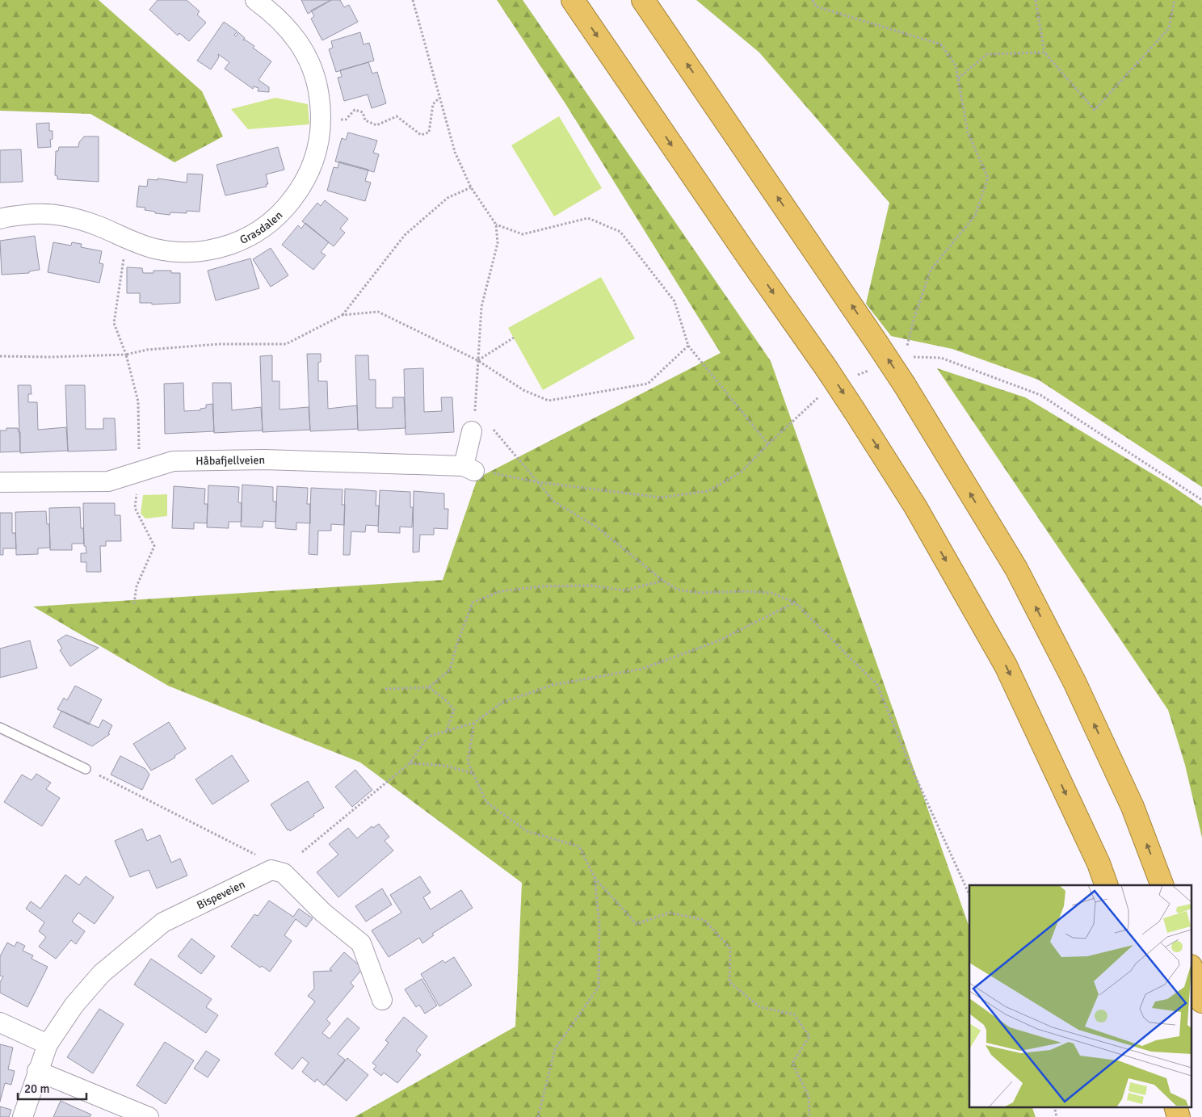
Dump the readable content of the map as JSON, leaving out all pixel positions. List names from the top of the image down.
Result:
{
  "streets": {
    "street": ["Grasdalen", "Håbafjellveien", "Bispeveien"]
  },
  "scale_bar": "20 m"
}
